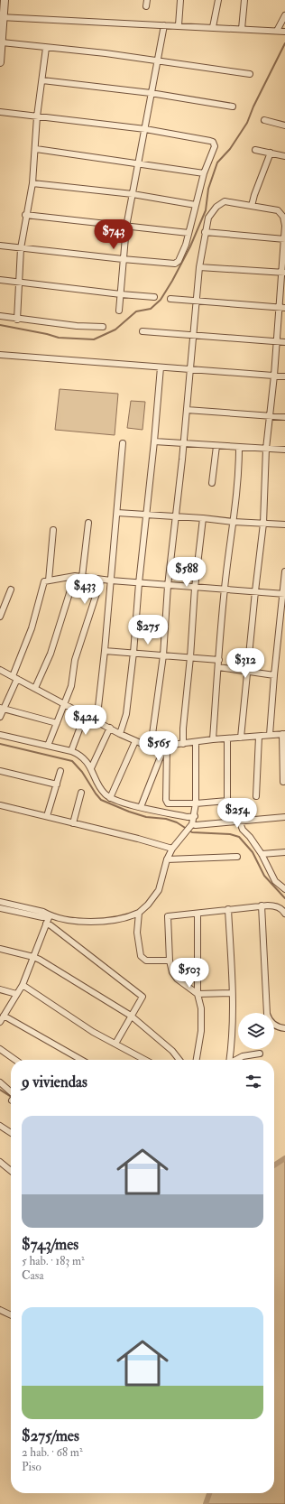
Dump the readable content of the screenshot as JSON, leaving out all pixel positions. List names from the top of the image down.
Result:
{
  "page": {
    "price": [
      "$743",
      "$588",
      "$433",
      "$275",
      "$312",
      "$424",
      "$565",
      "$254",
      "$503"
    ],
    "heading": "9 viviendas",
    "list": [
      {
        "name": "$743/mes",
        "note": "5 hab. · 183 m² · Casa"
      },
      {
        "name": "$275/mes",
        "note": "2 hab. · 68 m² · Piso"
      }
    ]
  }
}
